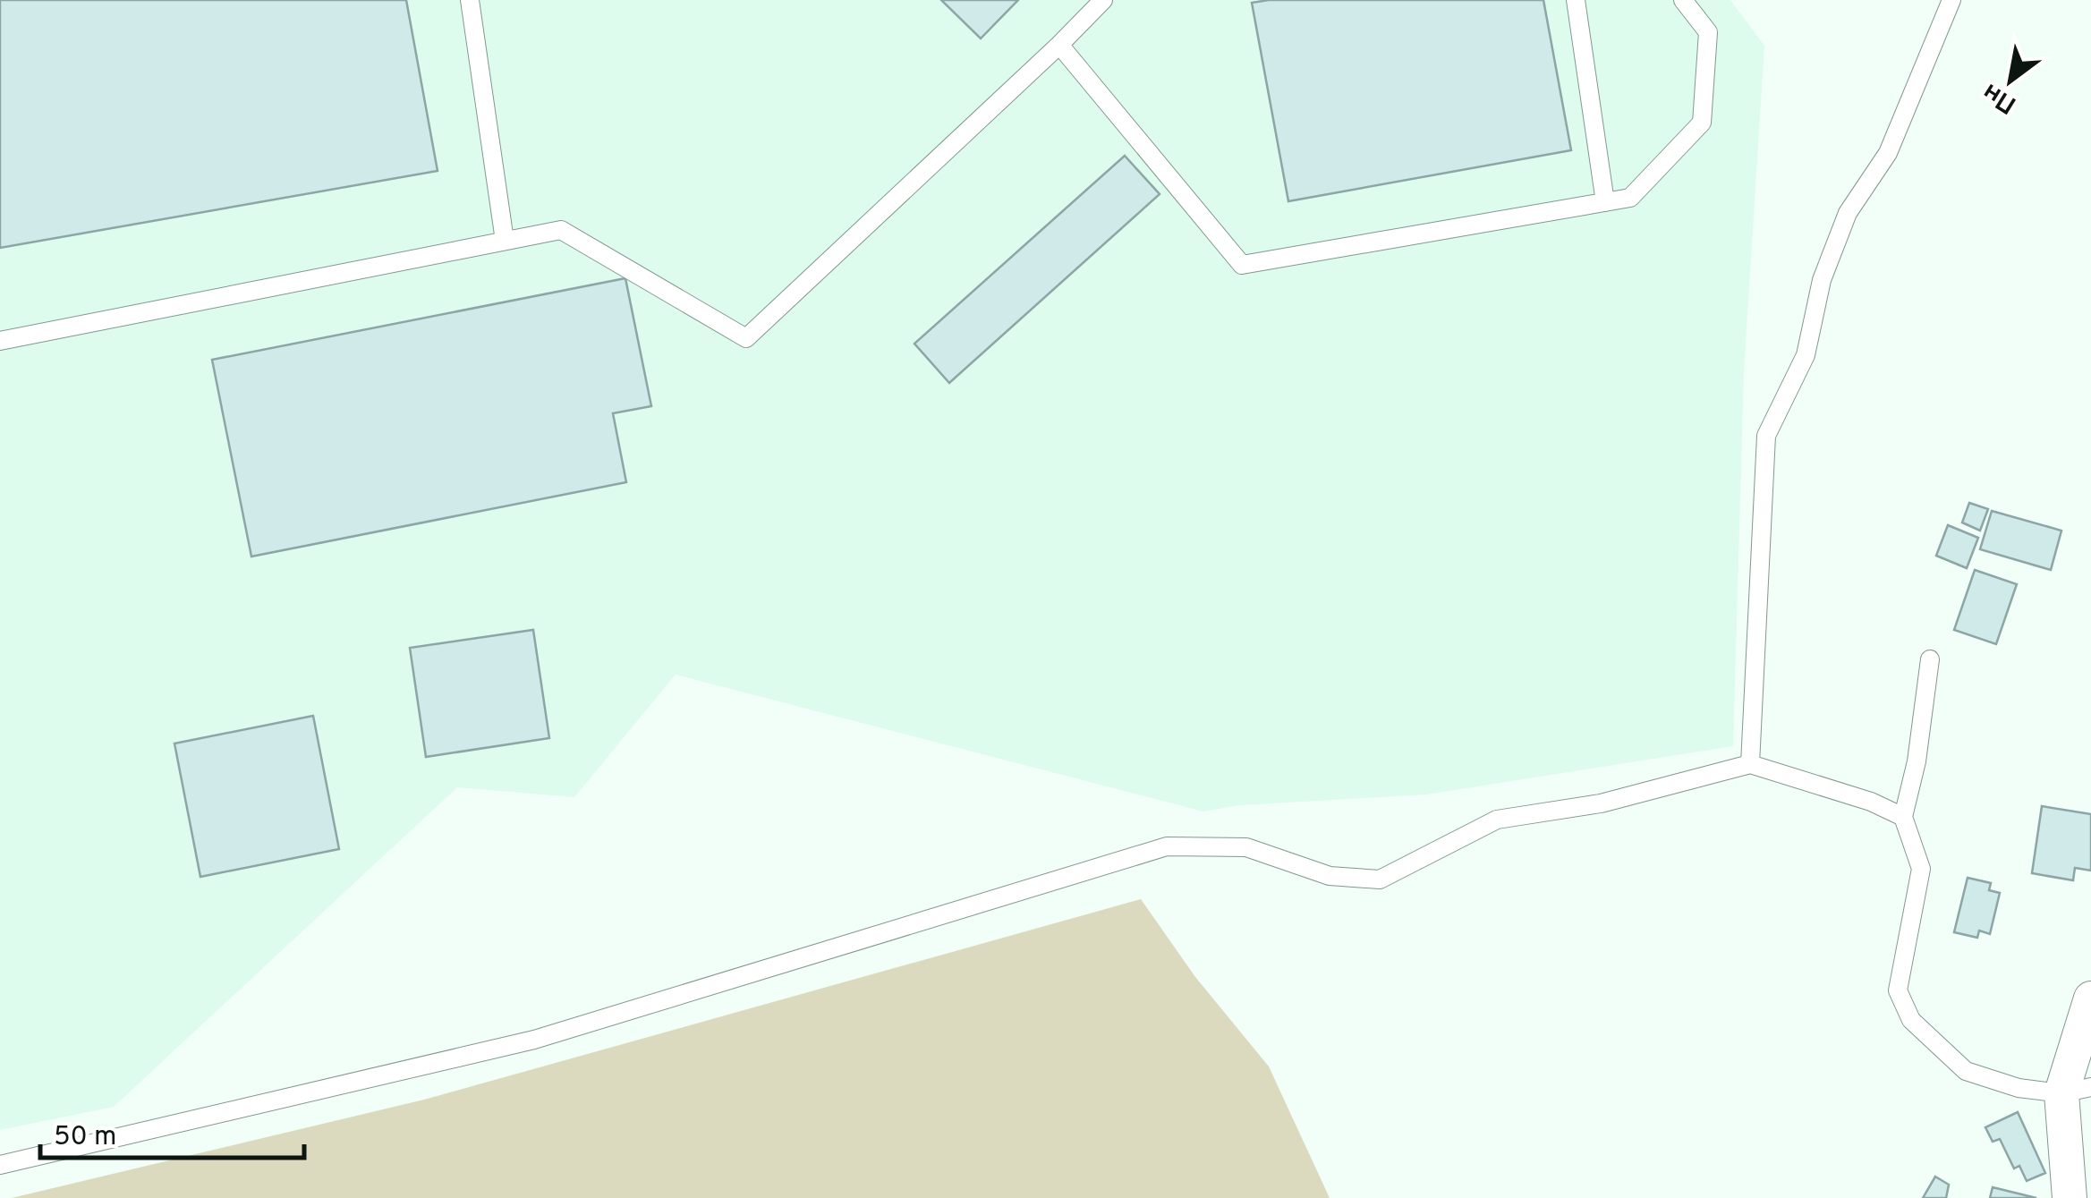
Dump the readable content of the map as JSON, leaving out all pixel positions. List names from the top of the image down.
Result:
{
  "scale_bar": "50 m",
  "north": "bottom left"
}
